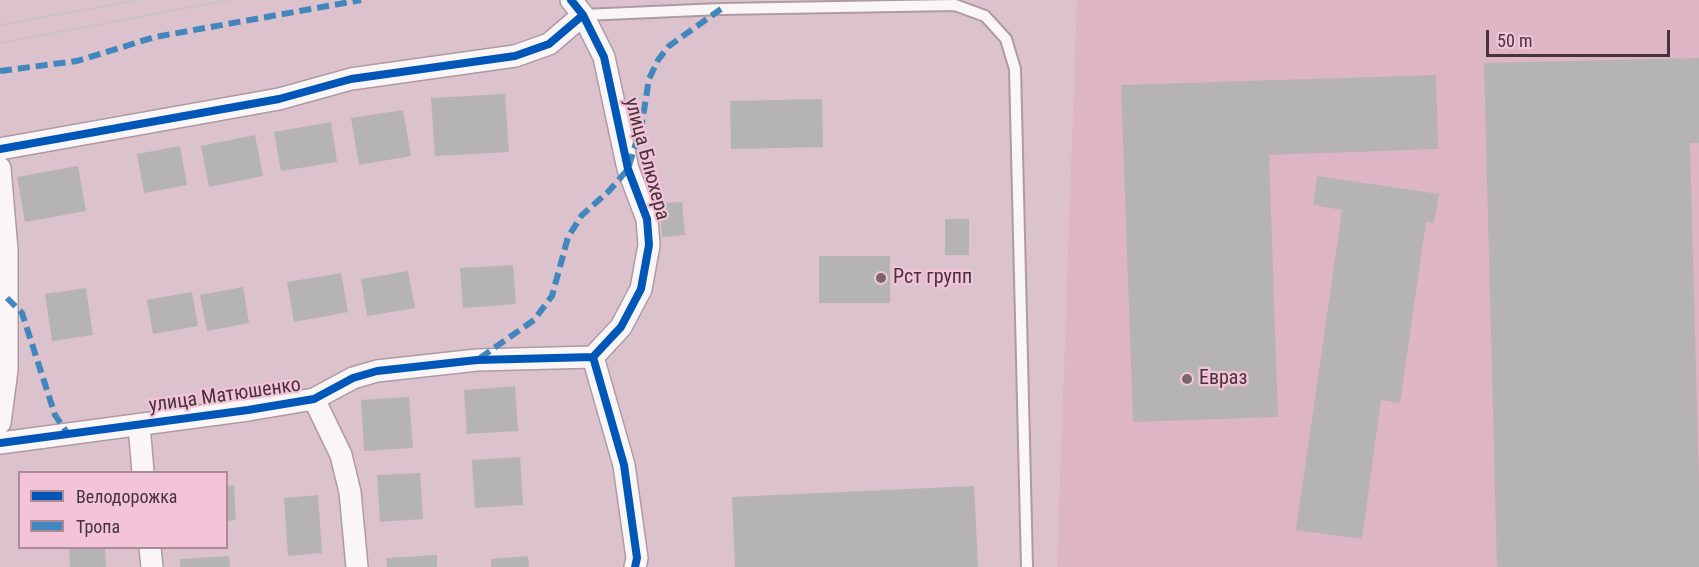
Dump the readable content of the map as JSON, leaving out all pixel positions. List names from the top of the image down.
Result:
{
  "streets": {
    "street": ["улица Блюхера", "улица Матюшенко"]
  },
  "crossings": [
    ["улица Блюхера", "улица Матюшенко"]
  ],
  "places": ["Рст групп", "Евраз"],
  "legend": ["Велодорожка", "Тропа"],
  "scale_bar": "50 m"
}
